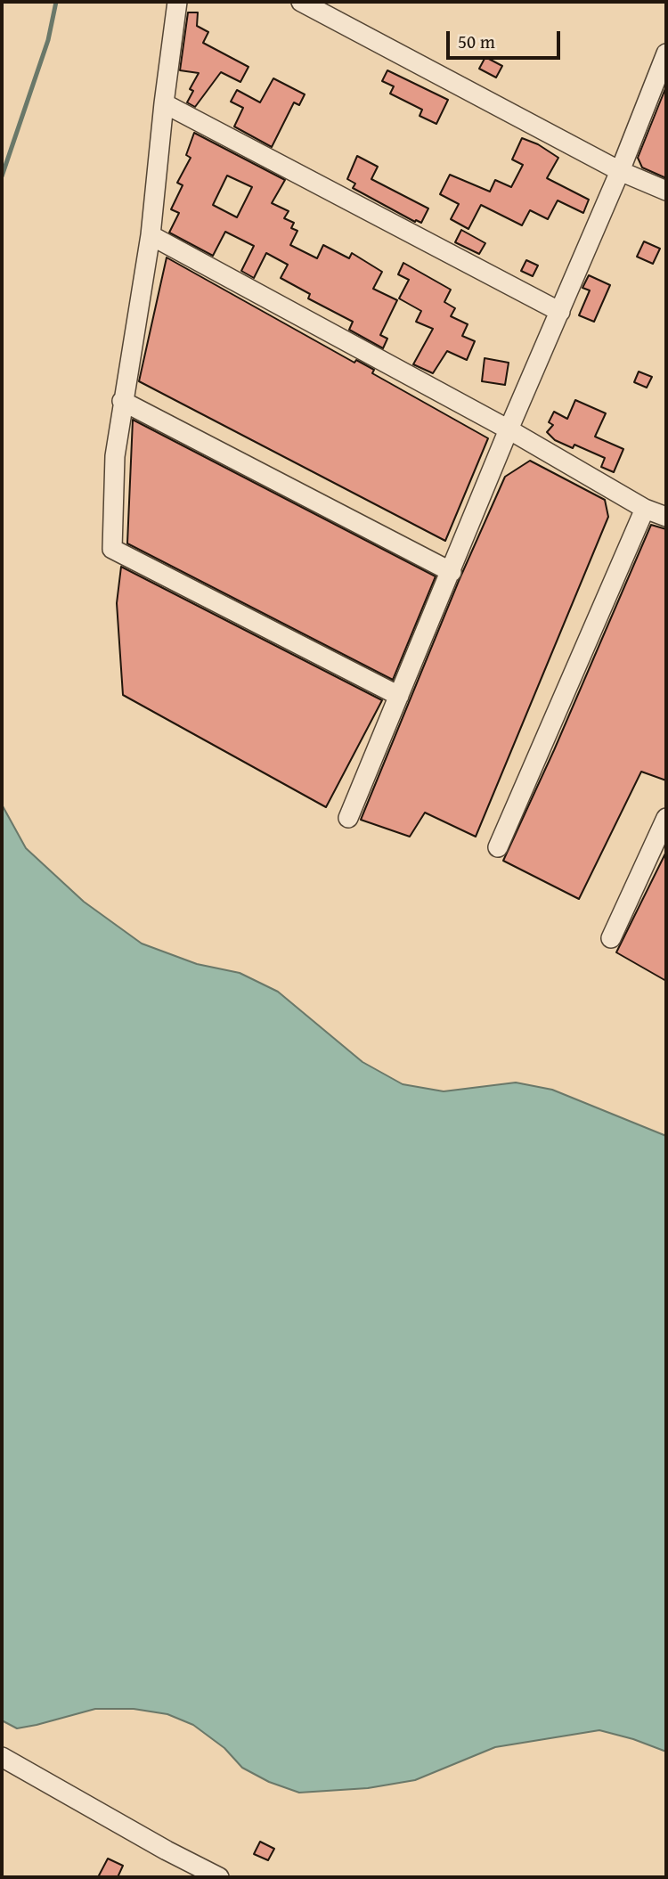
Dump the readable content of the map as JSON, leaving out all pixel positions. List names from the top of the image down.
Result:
{
  "scale_bar": "50 m"
}
